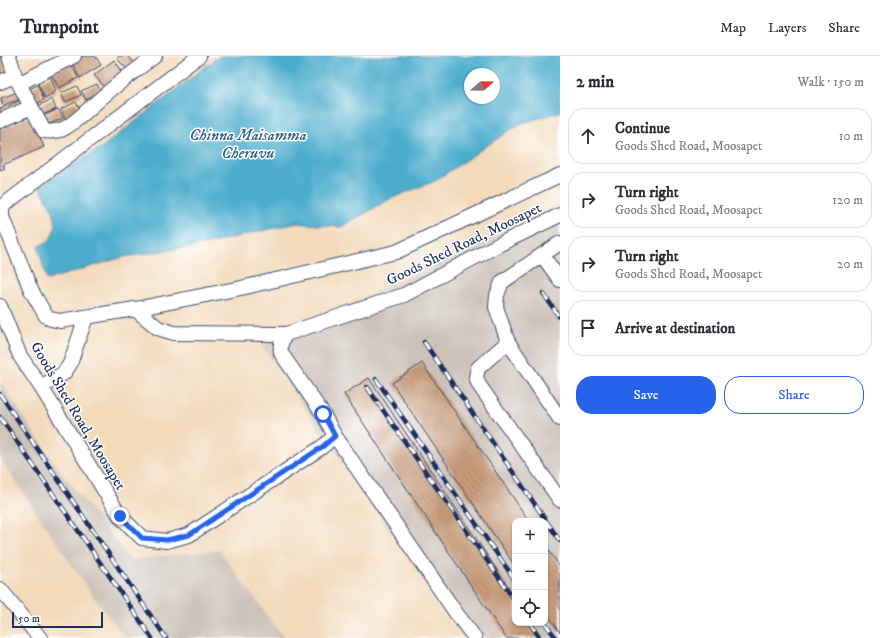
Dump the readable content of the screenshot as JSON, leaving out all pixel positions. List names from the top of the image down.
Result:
{
  "streets": {
    "street": ["Goods Shed Road, Moosapet"]
  },
  "water": ["Chinna Maisamma Cheruvu"],
  "scale_bar": "50 m",
  "north": "right",
  "page": {
    "header": "Turnpoint",
    "nav": ["Map", "Layers", "Share"],
    "heading": ["2 min", "Walk · 150 m"],
    "list": [
      ["Continue", "Goods Shed Road, Moosapet", "10 m"],
      ["Turn right", "Goods Shed Road, Moosapet", "120 m"],
      ["Turn right", "Goods Shed Road, Moosapet", "20 m"],
      "Arrive at destination"
    ],
    "buttons": ["Save", "Share"],
    "map_buttons": ["+", "−"],
    "scale": "50 m"
  }
}
